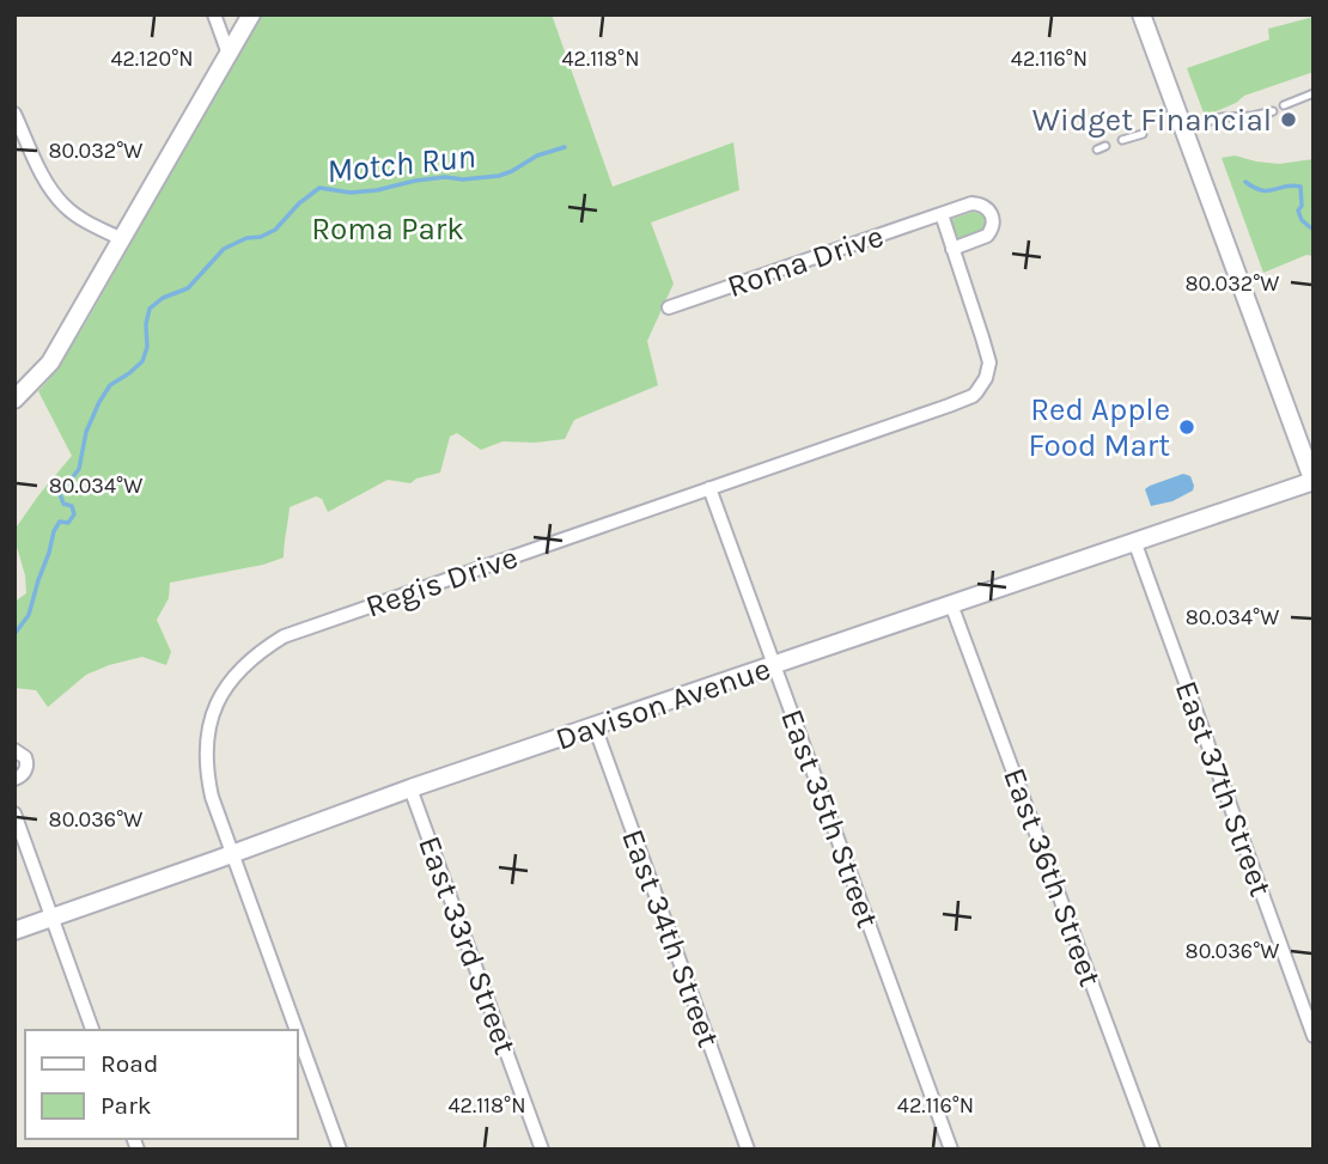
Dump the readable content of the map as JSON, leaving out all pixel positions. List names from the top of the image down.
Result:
{
  "streets": {
    "street": [
      "Roma Drive",
      "Regis Drive",
      "Davison Avenue",
      "East 37th Street",
      "East 35th Street",
      "East 36th Street",
      "East 34th Street",
      "East 33rd Street"
    ]
  },
  "crossings": [
    ["Regis Drive", "Davison Avenue"],
    ["Regis Drive", "East 35th Street"],
    ["Davison Avenue", "East 37th Street"],
    ["Davison Avenue", "East 35th Street"],
    ["Davison Avenue", "East 36th Street"],
    ["Davison Avenue", "East 34th Street"],
    ["Davison Avenue", "East 33rd Street"]
  ],
  "water": ["Motch Run"],
  "parks": ["Roma Park"],
  "places": ["Widget Financial", "Red Apple Food Mart"],
  "legend": ["Road", "Park"],
  "coordinates": [
    "42.120°N",
    "42.118°N",
    "42.116°N",
    "80.032°W",
    "80.034°W",
    "80.036°W"
  ]
}
